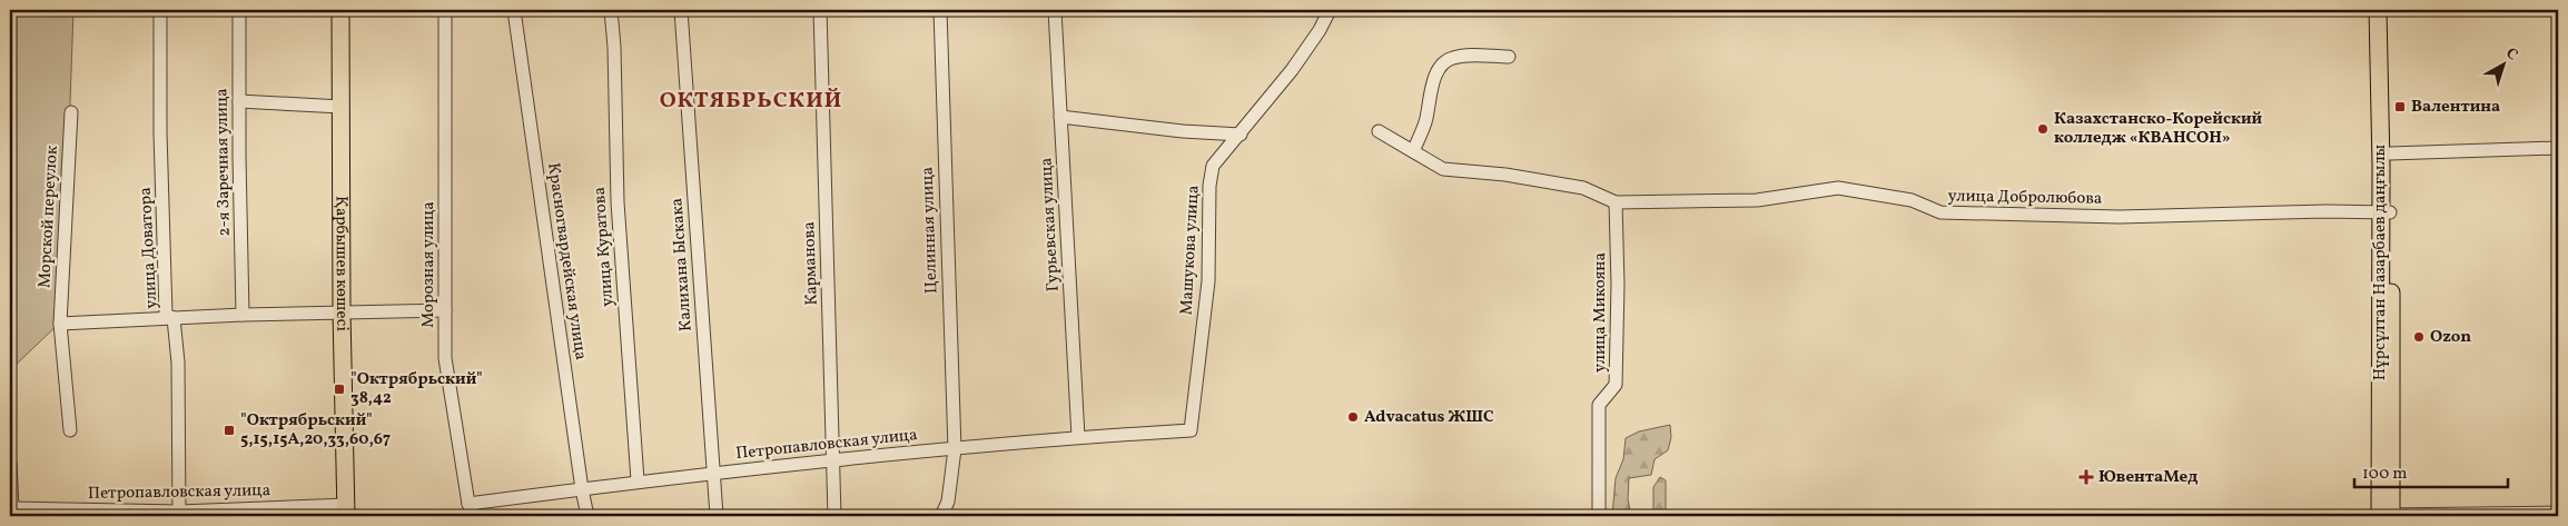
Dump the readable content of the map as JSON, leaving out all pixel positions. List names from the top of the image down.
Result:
{
  "streets": {
    "main road": ["Нұрсұлтан Назарбаев даңғылы", "Қарбышев көшесі"],
    "street": [
      "2-я Заречная улица",
      "улица Добролюбова",
      "Морской переулок",
      "Гурьевская улица",
      "Целинная улица",
      "улица Куратова",
      "улица Доватора",
      "Машукова улица",
      "Красногвардейская улица",
      "Карманова",
      "Морозная улица",
      "Калихана Ыскака",
      "улица Микояна",
      "Петропавловская улица"
    ]
  },
  "crossings": [
    ["улица Добролюбова", "Нұрсұлтан Назарбаев даңғылы"],
    ["улица Добролюбова", "улица Микояна"],
    ["Гурьевская улица", "Петропавловская улица"],
    ["Целинная улица", "Петропавловская улица"],
    ["улица Куратова", "Петропавловская улица"],
    ["улица Доватора", "Петропавловская улица"],
    ["Машукова улица", "Петропавловская улица"],
    ["Красногвардейская улица", "Петропавловская улица"],
    ["Қарбышев көшесі", "Петропавловская улица"],
    ["Карманова", "Петропавловская улица"],
    ["Морозная улица", "Петропавловская улица"],
    ["Калихана Ыскака", "Петропавловская улица"]
  ],
  "districts": ["ОКТЯБРЬСКИЙ"],
  "places": {
    "transit": ["Валентина", "\"Октрябрьский\" 38,42", "\"Октрябрьский\" 5,15,15А,20,33,60,67"],
    "other": ["Казахстанско-Корейский колледж «КВАНСОН»", "Ozon", "Advacatus ЖШС"],
    "health": ["ЮвентаМед"]
  },
  "scale_bar": "100 m",
  "north": "top right"
}
